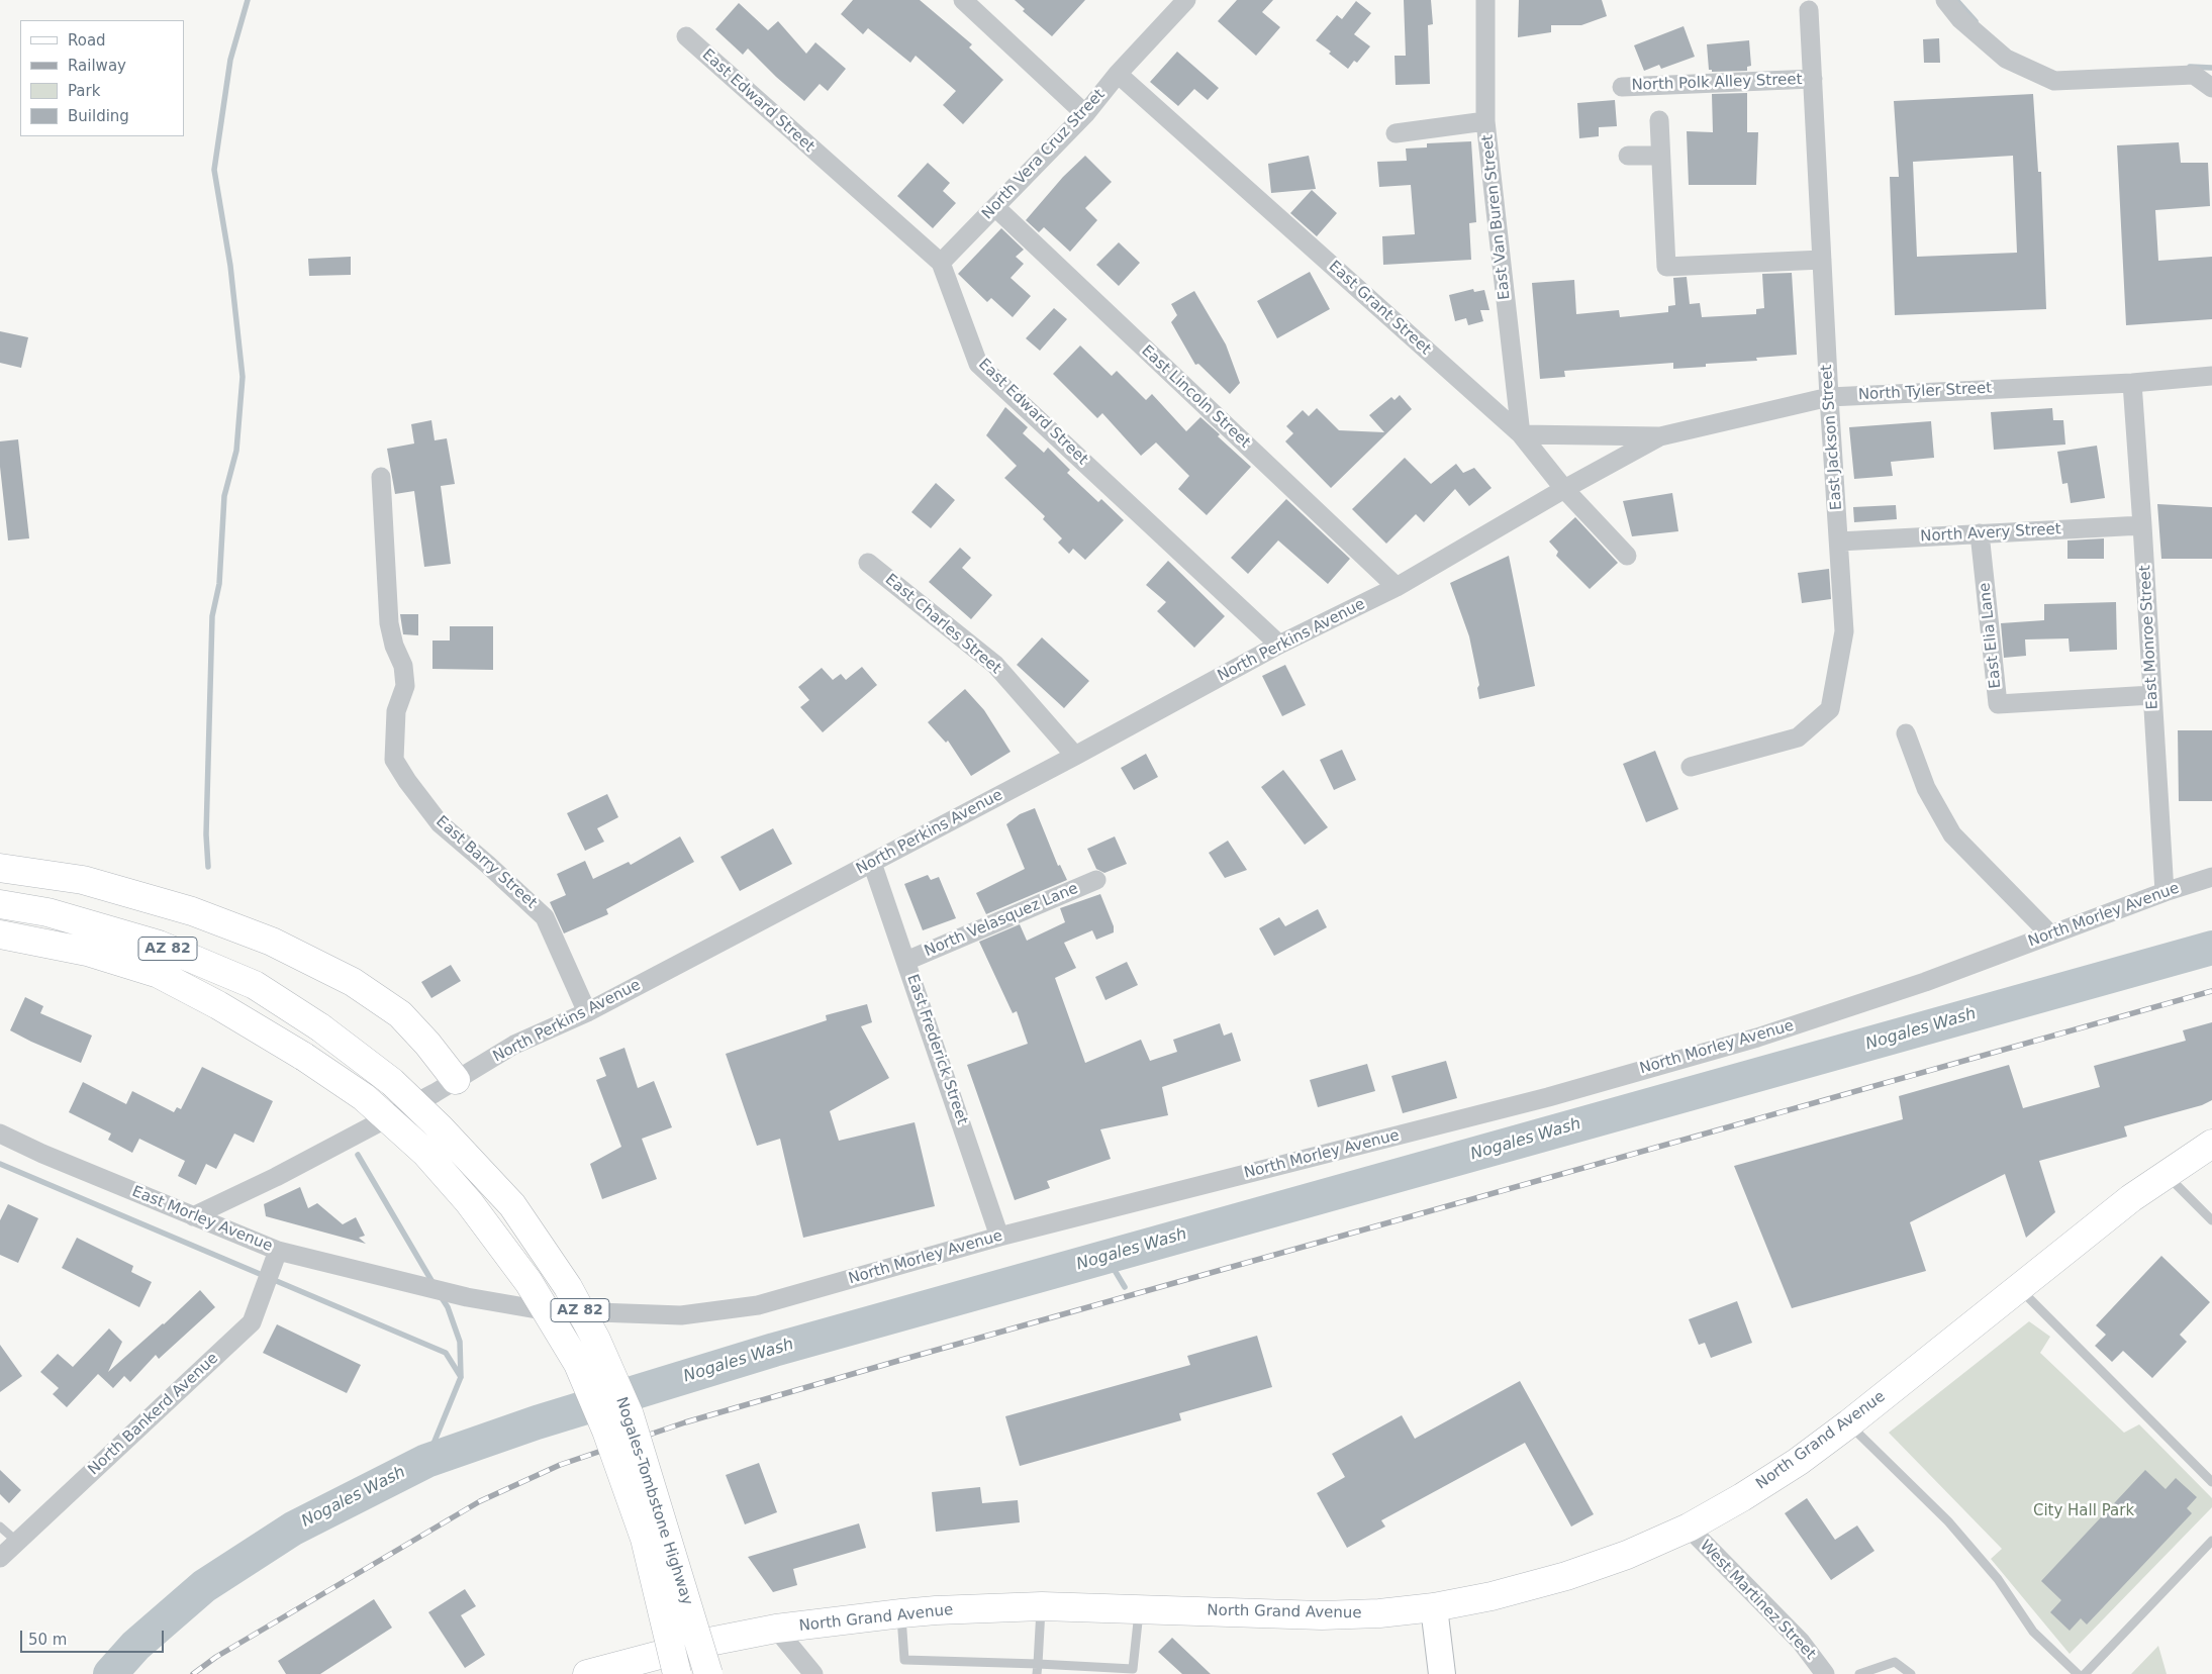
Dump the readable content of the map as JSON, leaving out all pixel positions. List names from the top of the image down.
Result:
{
  "streets": {
    "main road": ["AZ 82", "North Grand Avenue", "Nogales-Tombstone Highway"],
    "street": [
      "North Polk Alley Street",
      "East Edward Street",
      "North Vera Cruz Street",
      "East Van Buren Street",
      "East Grant Street",
      "North Tyler Street",
      "East Lincoln Street",
      "East Jackson Street",
      "North Avery Street",
      "East Charles Street",
      "East Elia Lane",
      "East Monroe Street",
      "North Perkins Avenue",
      "East Barry Street",
      "North Morley Avenue",
      "North Velasquez Lane",
      "East Frederick Street",
      "East Morley Avenue",
      "North Bankerd Avenue",
      "West Martinez Street"
    ]
  },
  "crossings": [
    ["North Polk Alley Street", "East Jackson Street"],
    ["East Edward Street", "North Vera Cruz Street"],
    ["East Edward Street", "North Perkins Avenue"],
    ["North Vera Cruz Street", "East Grant Street"],
    ["North Vera Cruz Street", "East Lincoln Street"],
    ["East Van Buren Street", "East Grant Street"],
    ["East Van Buren Street", "North Tyler Street"],
    ["East Grant Street", "North Tyler Street"],
    ["East Grant Street", "North Perkins Avenue"],
    ["North Tyler Street", "East Jackson Street"],
    ["North Tyler Street", "East Monroe Street"],
    ["North Tyler Street", "North Perkins Avenue"],
    ["East Lincoln Street", "North Perkins Avenue"],
    ["East Jackson Street", "North Avery Street"],
    ["North Avery Street", "East Elia Lane"],
    ["North Avery Street", "East Monroe Street"],
    ["East Charles Street", "North Perkins Avenue"],
    ["East Elia Lane", "East Monroe Street"],
    ["East Monroe Street", "North Morley Avenue"],
    ["North Perkins Avenue", "East Barry Street"],
    ["North Perkins Avenue", "East Frederick Street"],
    ["North Perkins Avenue", "East Morley Avenue"],
    ["North Morley Avenue", "East Frederick Street"],
    ["North Morley Avenue", "East Morley Avenue"],
    ["North Velasquez Lane", "East Frederick Street"],
    ["East Morley Avenue", "North Bankerd Avenue"],
    ["North Grand Avenue", "West Martinez Street"]
  ],
  "water": ["Nogales Wash"],
  "parks": ["City Hall Park"],
  "legend": [
    "Road",
    "Railway",
    "Park",
    "Building"
  ],
  "scale_bar": "50 m"
}
